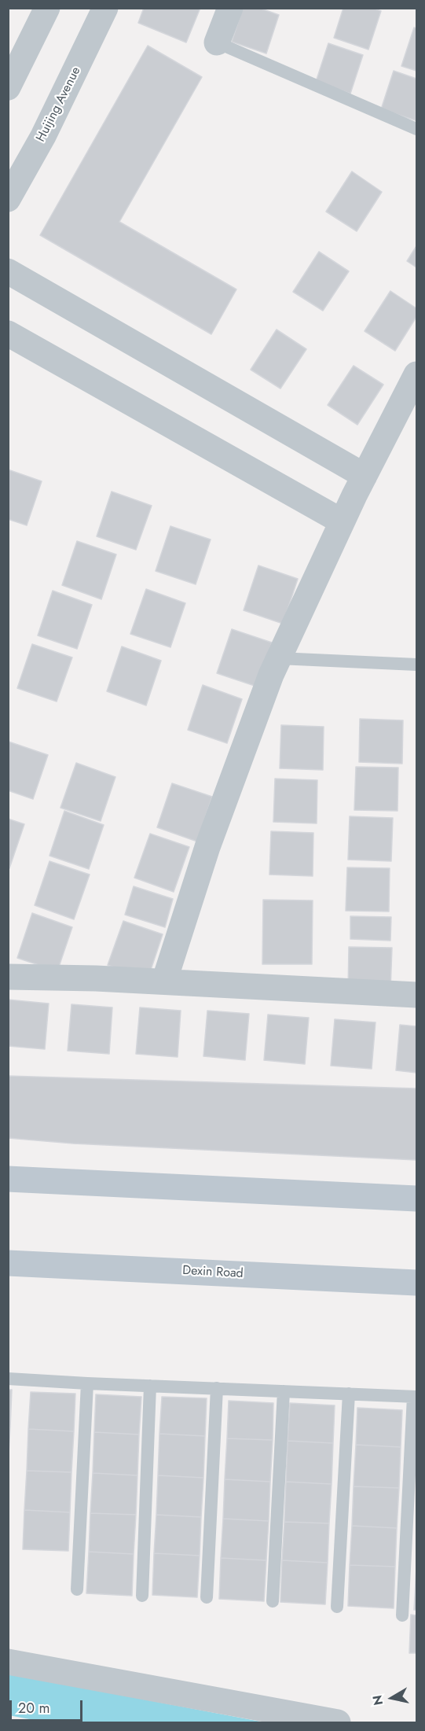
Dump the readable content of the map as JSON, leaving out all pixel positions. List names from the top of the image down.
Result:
{
  "streets": {
    "main road": ["Dexin Road"],
    "street": ["Huijing Avenue"]
  },
  "scale_bar": "20 m",
  "north": "left"
}
